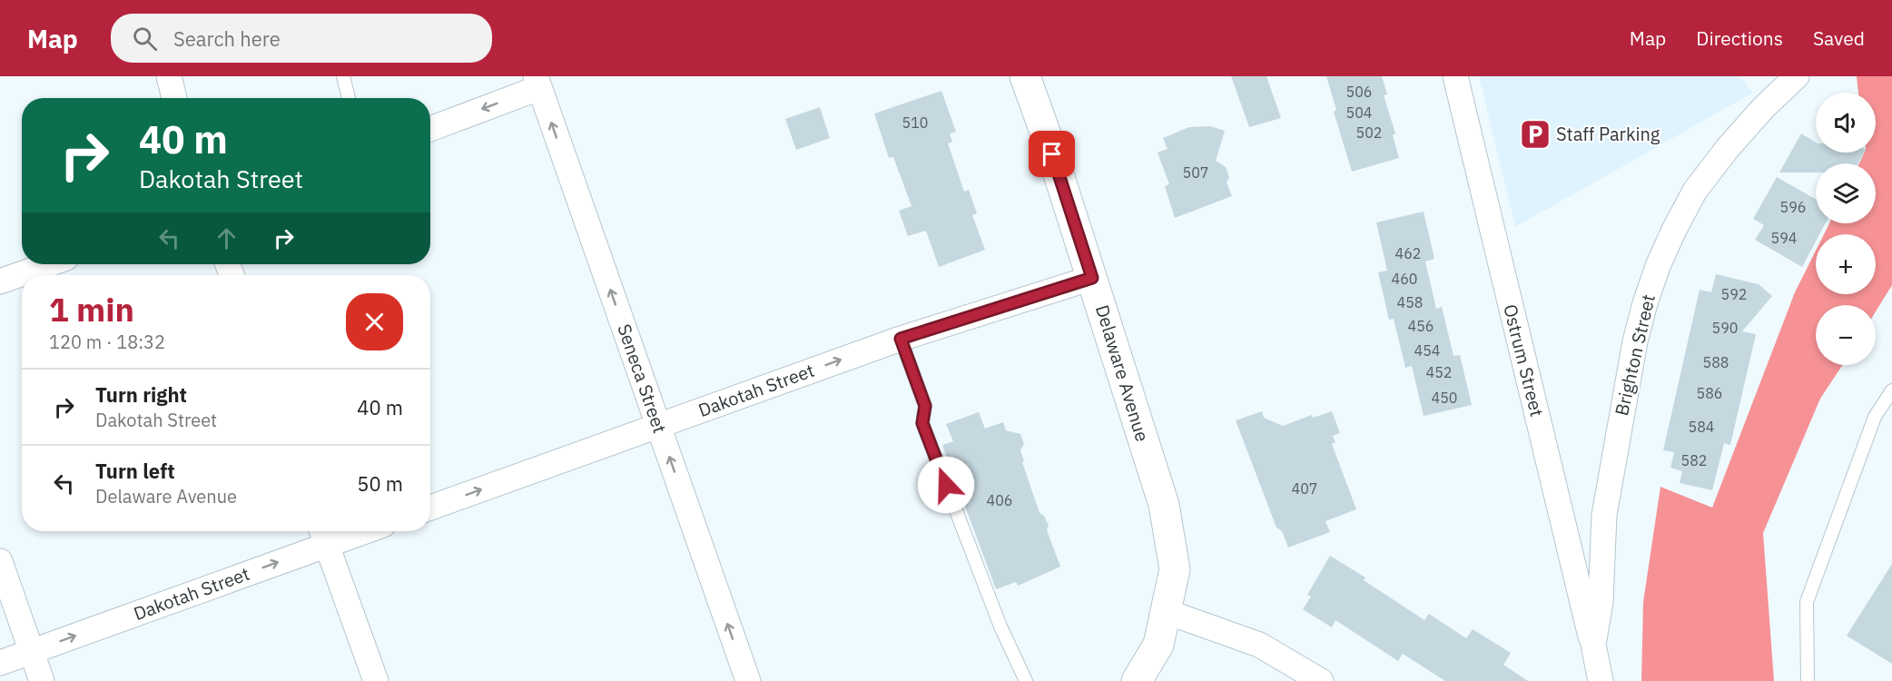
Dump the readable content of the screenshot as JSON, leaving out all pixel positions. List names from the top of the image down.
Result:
{
  "streets": {
    "main road": ["Delaware Avenue"],
    "street": [
      "Brighton Street",
      "Ostrum Street",
      "Seneca Street",
      "Dakotah Street"
    ]
  },
  "crossings": [
    ["Brighton Street", "Ostrum Street"],
    ["Delaware Avenue", "Dakotah Street"],
    ["Seneca Street", "Dakotah Street"]
  ],
  "one_way": ["Seneca Street", "Dakotah Street"],
  "places": {
    "parking": ["Staff Parking"]
  },
  "house_numbers": [
    "506",
    "504",
    "510",
    "502",
    "507",
    "596",
    "594",
    "462",
    "460",
    "592",
    "458",
    "456",
    "590",
    "454",
    "588",
    "452",
    "586",
    "450",
    "584",
    "582",
    "407",
    "406"
  ],
  "page": {
    "header": "Map",
    "search": "Search here",
    "nav": ["Map", "Directions", "Saved"],
    "map_buttons": ["+", "−"],
    "turn": ["40 m", "Dakotah Street"],
    "heading": ["1 min", "120 m · 18:32"],
    "list": [
      {
        "name": "Turn right",
        "note": "Dakotah Street",
        "value": "40 m"
      },
      {
        "name": "Turn left",
        "note": "Delaware Avenue",
        "value": "50 m"
      }
    ]
  }
}
